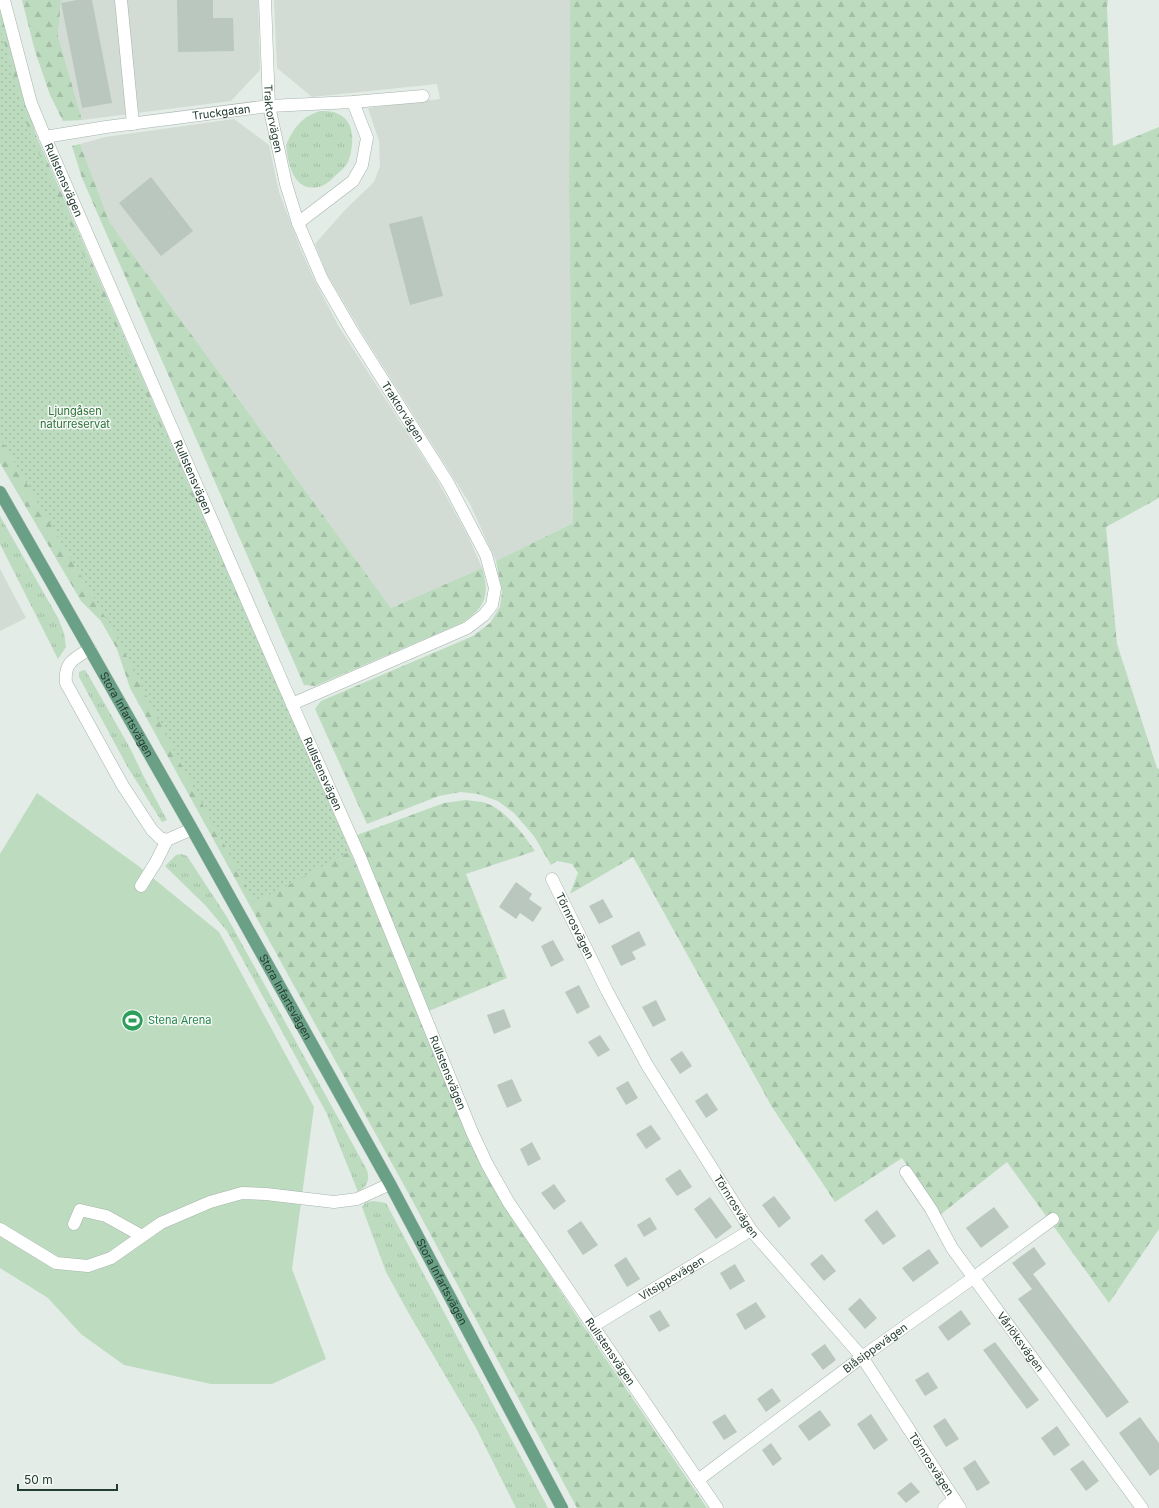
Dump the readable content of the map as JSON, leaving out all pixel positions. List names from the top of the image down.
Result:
{
  "streets": {
    "main road": ["Stora Infartsvägen"],
    "street": [
      "Truckgatan",
      "Traktorvägen",
      "Rullstensvägen",
      "Törnrosvägen",
      "Vitsippevägen",
      "Vårlöksvägen",
      "Blåsippevägen"
    ]
  },
  "crossings": [
    ["Truckgatan", "Traktorvägen"],
    ["Truckgatan", "Rullstensvägen"],
    ["Traktorvägen", "Rullstensvägen"],
    ["Rullstensvägen", "Vitsippevägen"],
    ["Rullstensvägen", "Blåsippevägen"],
    ["Törnrosvägen", "Vitsippevägen"],
    ["Törnrosvägen", "Blåsippevägen"],
    ["Vårlöksvägen", "Blåsippevägen"]
  ],
  "parks": ["Ljungåsen naturreservat"],
  "places": {
    "sports": ["Stena Arena"]
  },
  "scale_bar": "50 m"
}
